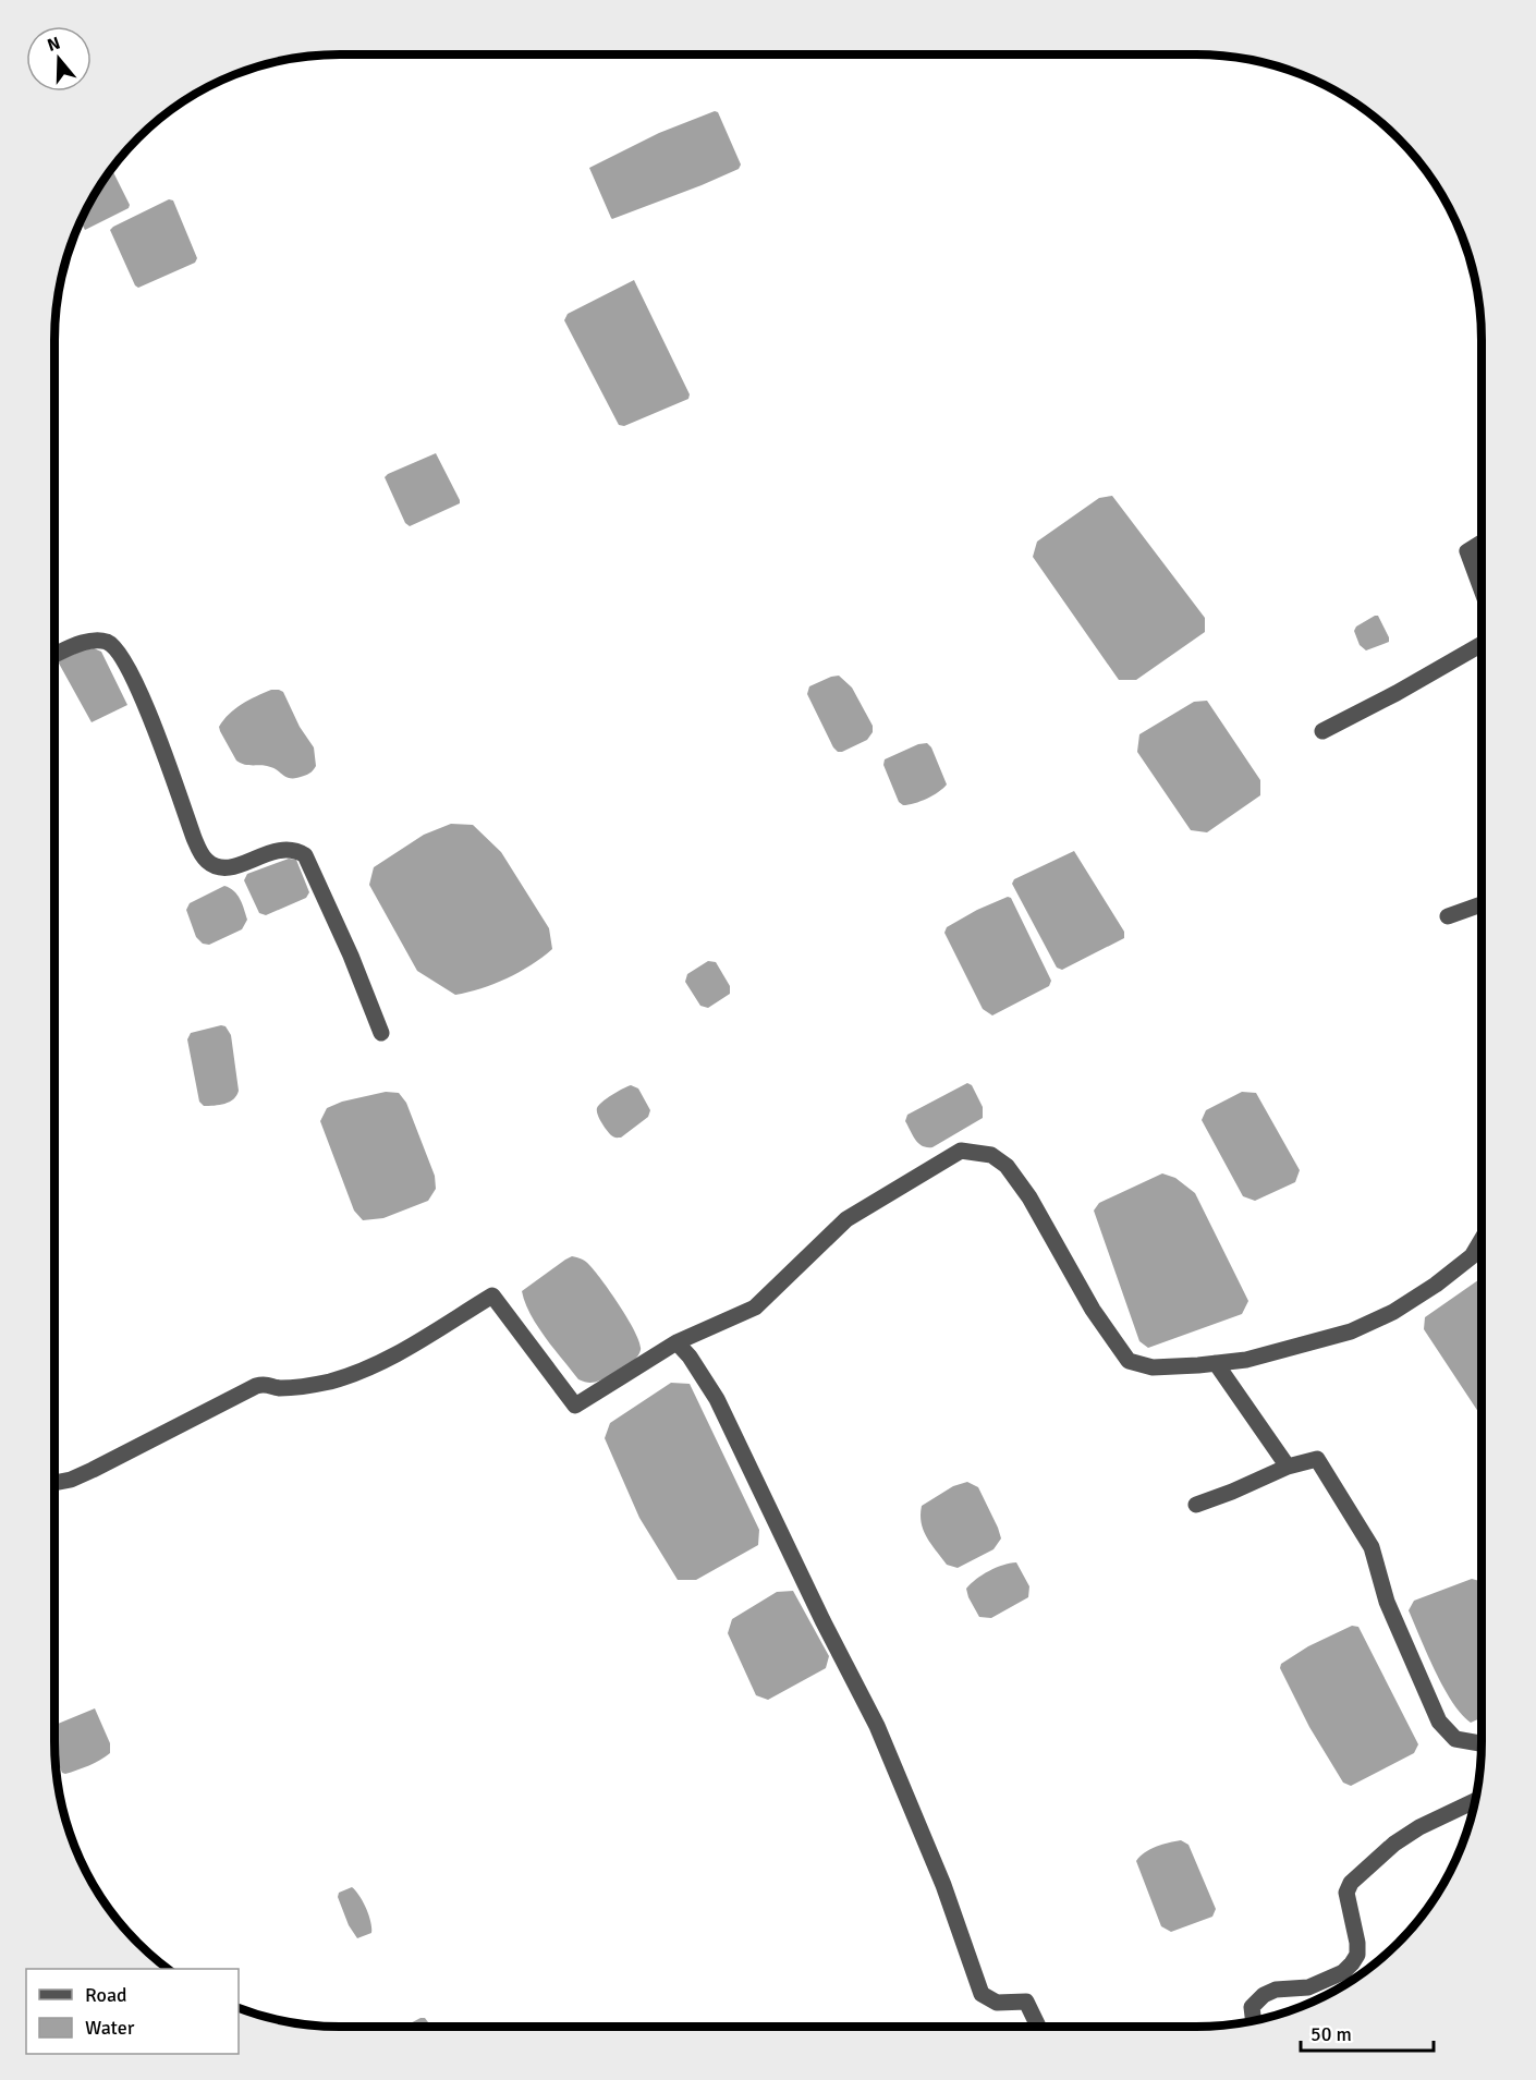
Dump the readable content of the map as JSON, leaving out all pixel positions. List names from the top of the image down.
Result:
{
  "legend": ["Road", "Water"],
  "scale_bar": "50 m",
  "north": "top"
}
